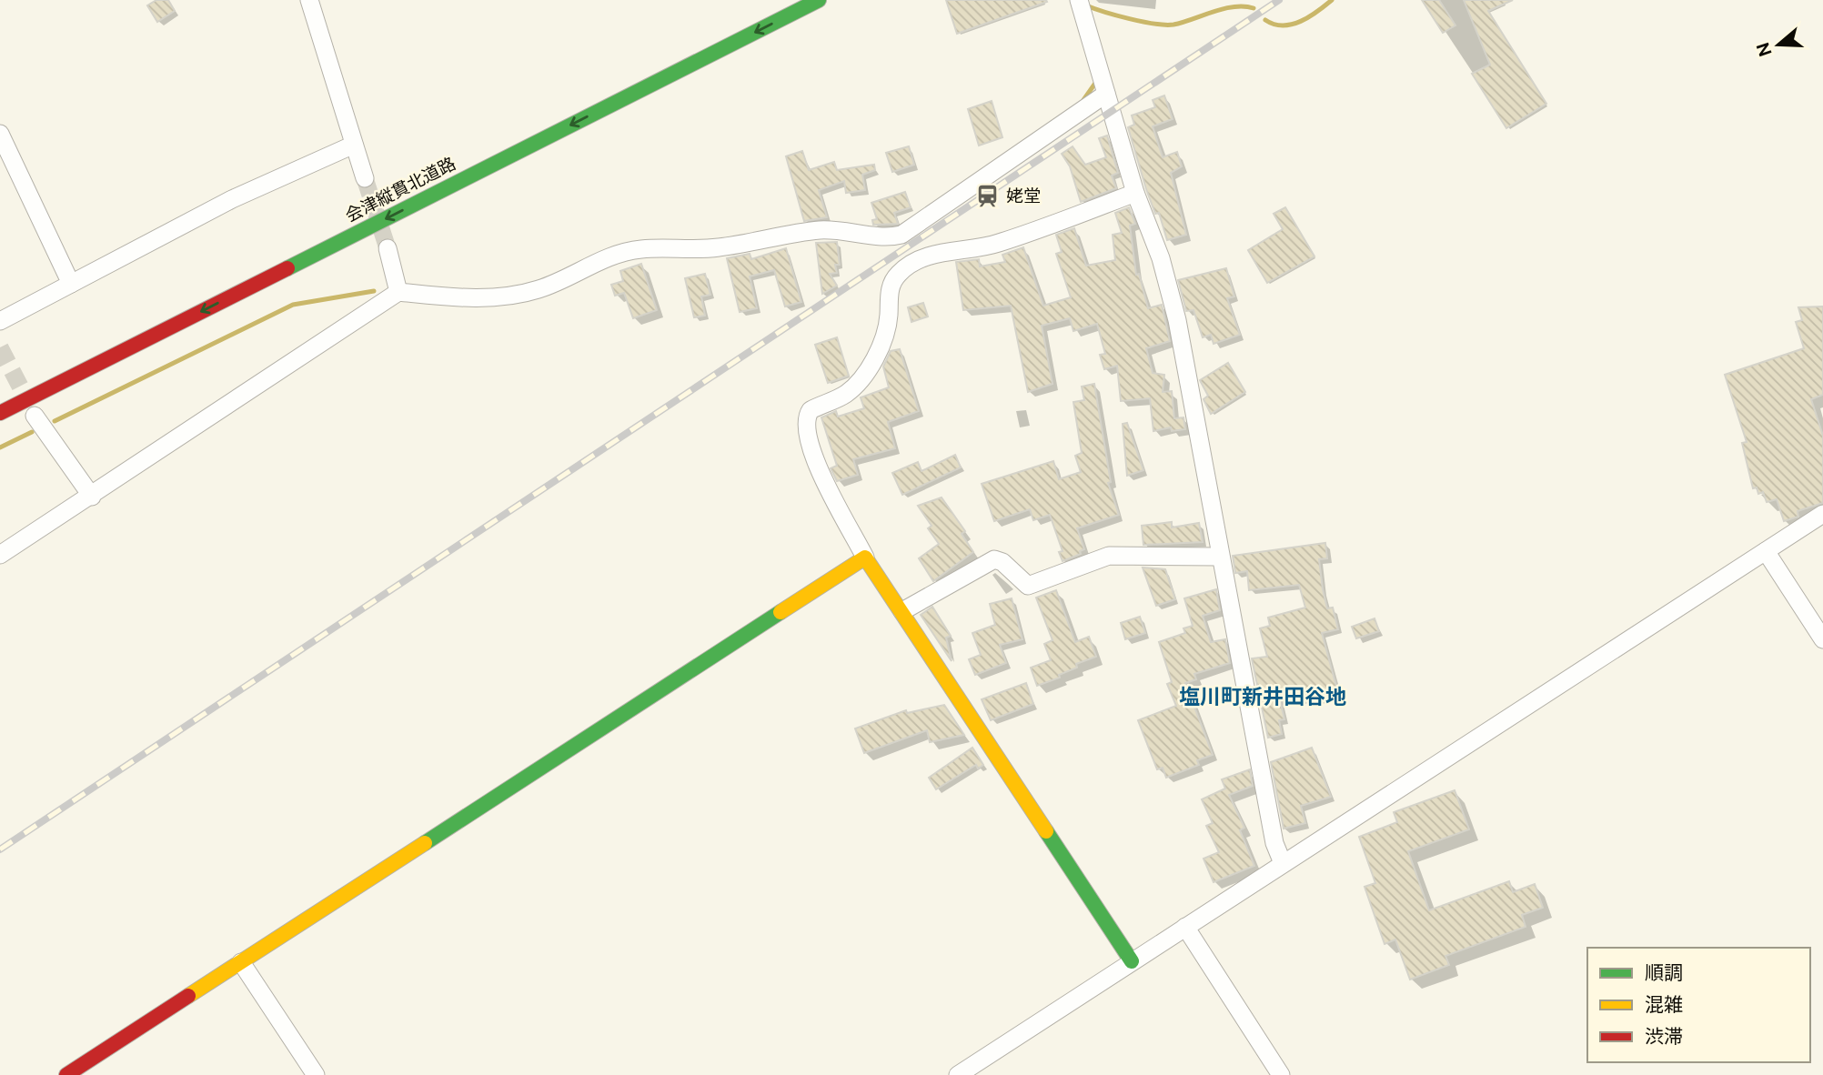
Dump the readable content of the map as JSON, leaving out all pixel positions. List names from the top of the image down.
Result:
{
  "streets": {
    "main road": ["会津縦貫北道路"]
  },
  "one_way": ["会津縦貫北道路"],
  "districts": ["塩川町新井田谷地"],
  "places": {
    "station": ["姥堂"]
  },
  "legend": ["順調", "混雑", "渋滞"],
  "north": "left"
}
